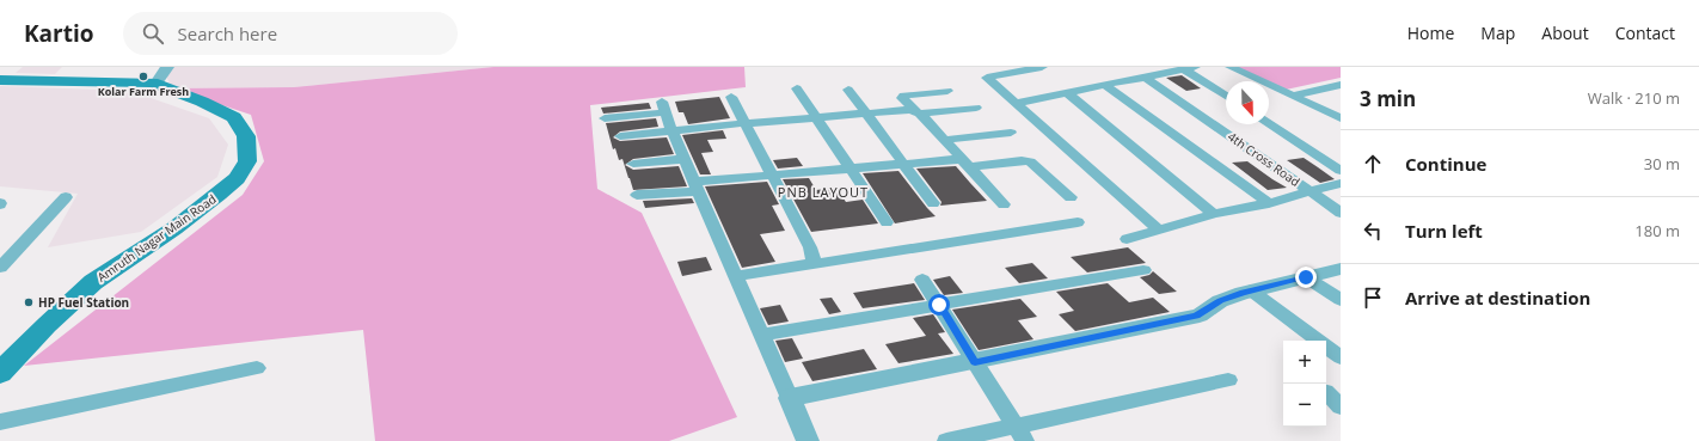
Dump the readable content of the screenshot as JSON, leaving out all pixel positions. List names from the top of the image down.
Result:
{
  "streets": {
    "main road": ["Amruth Nagar Main Road"],
    "street": ["4th Cross Road"]
  },
  "districts": ["PNB LAYOUT"],
  "places": ["Kolar Farm Fresh", "HP Fuel Station"],
  "north": "bottom",
  "page": {
    "header": "Kartio",
    "search": "Search here",
    "nav": [
      "Home",
      "Map",
      "About",
      "Contact"
    ],
    "heading": ["3 min", "Walk · 210 m"],
    "list": [
      ["Continue", "30 m"],
      ["Turn left", "180 m"],
      "Arrive at destination"
    ],
    "map_buttons": ["+", "−"]
  }
}
